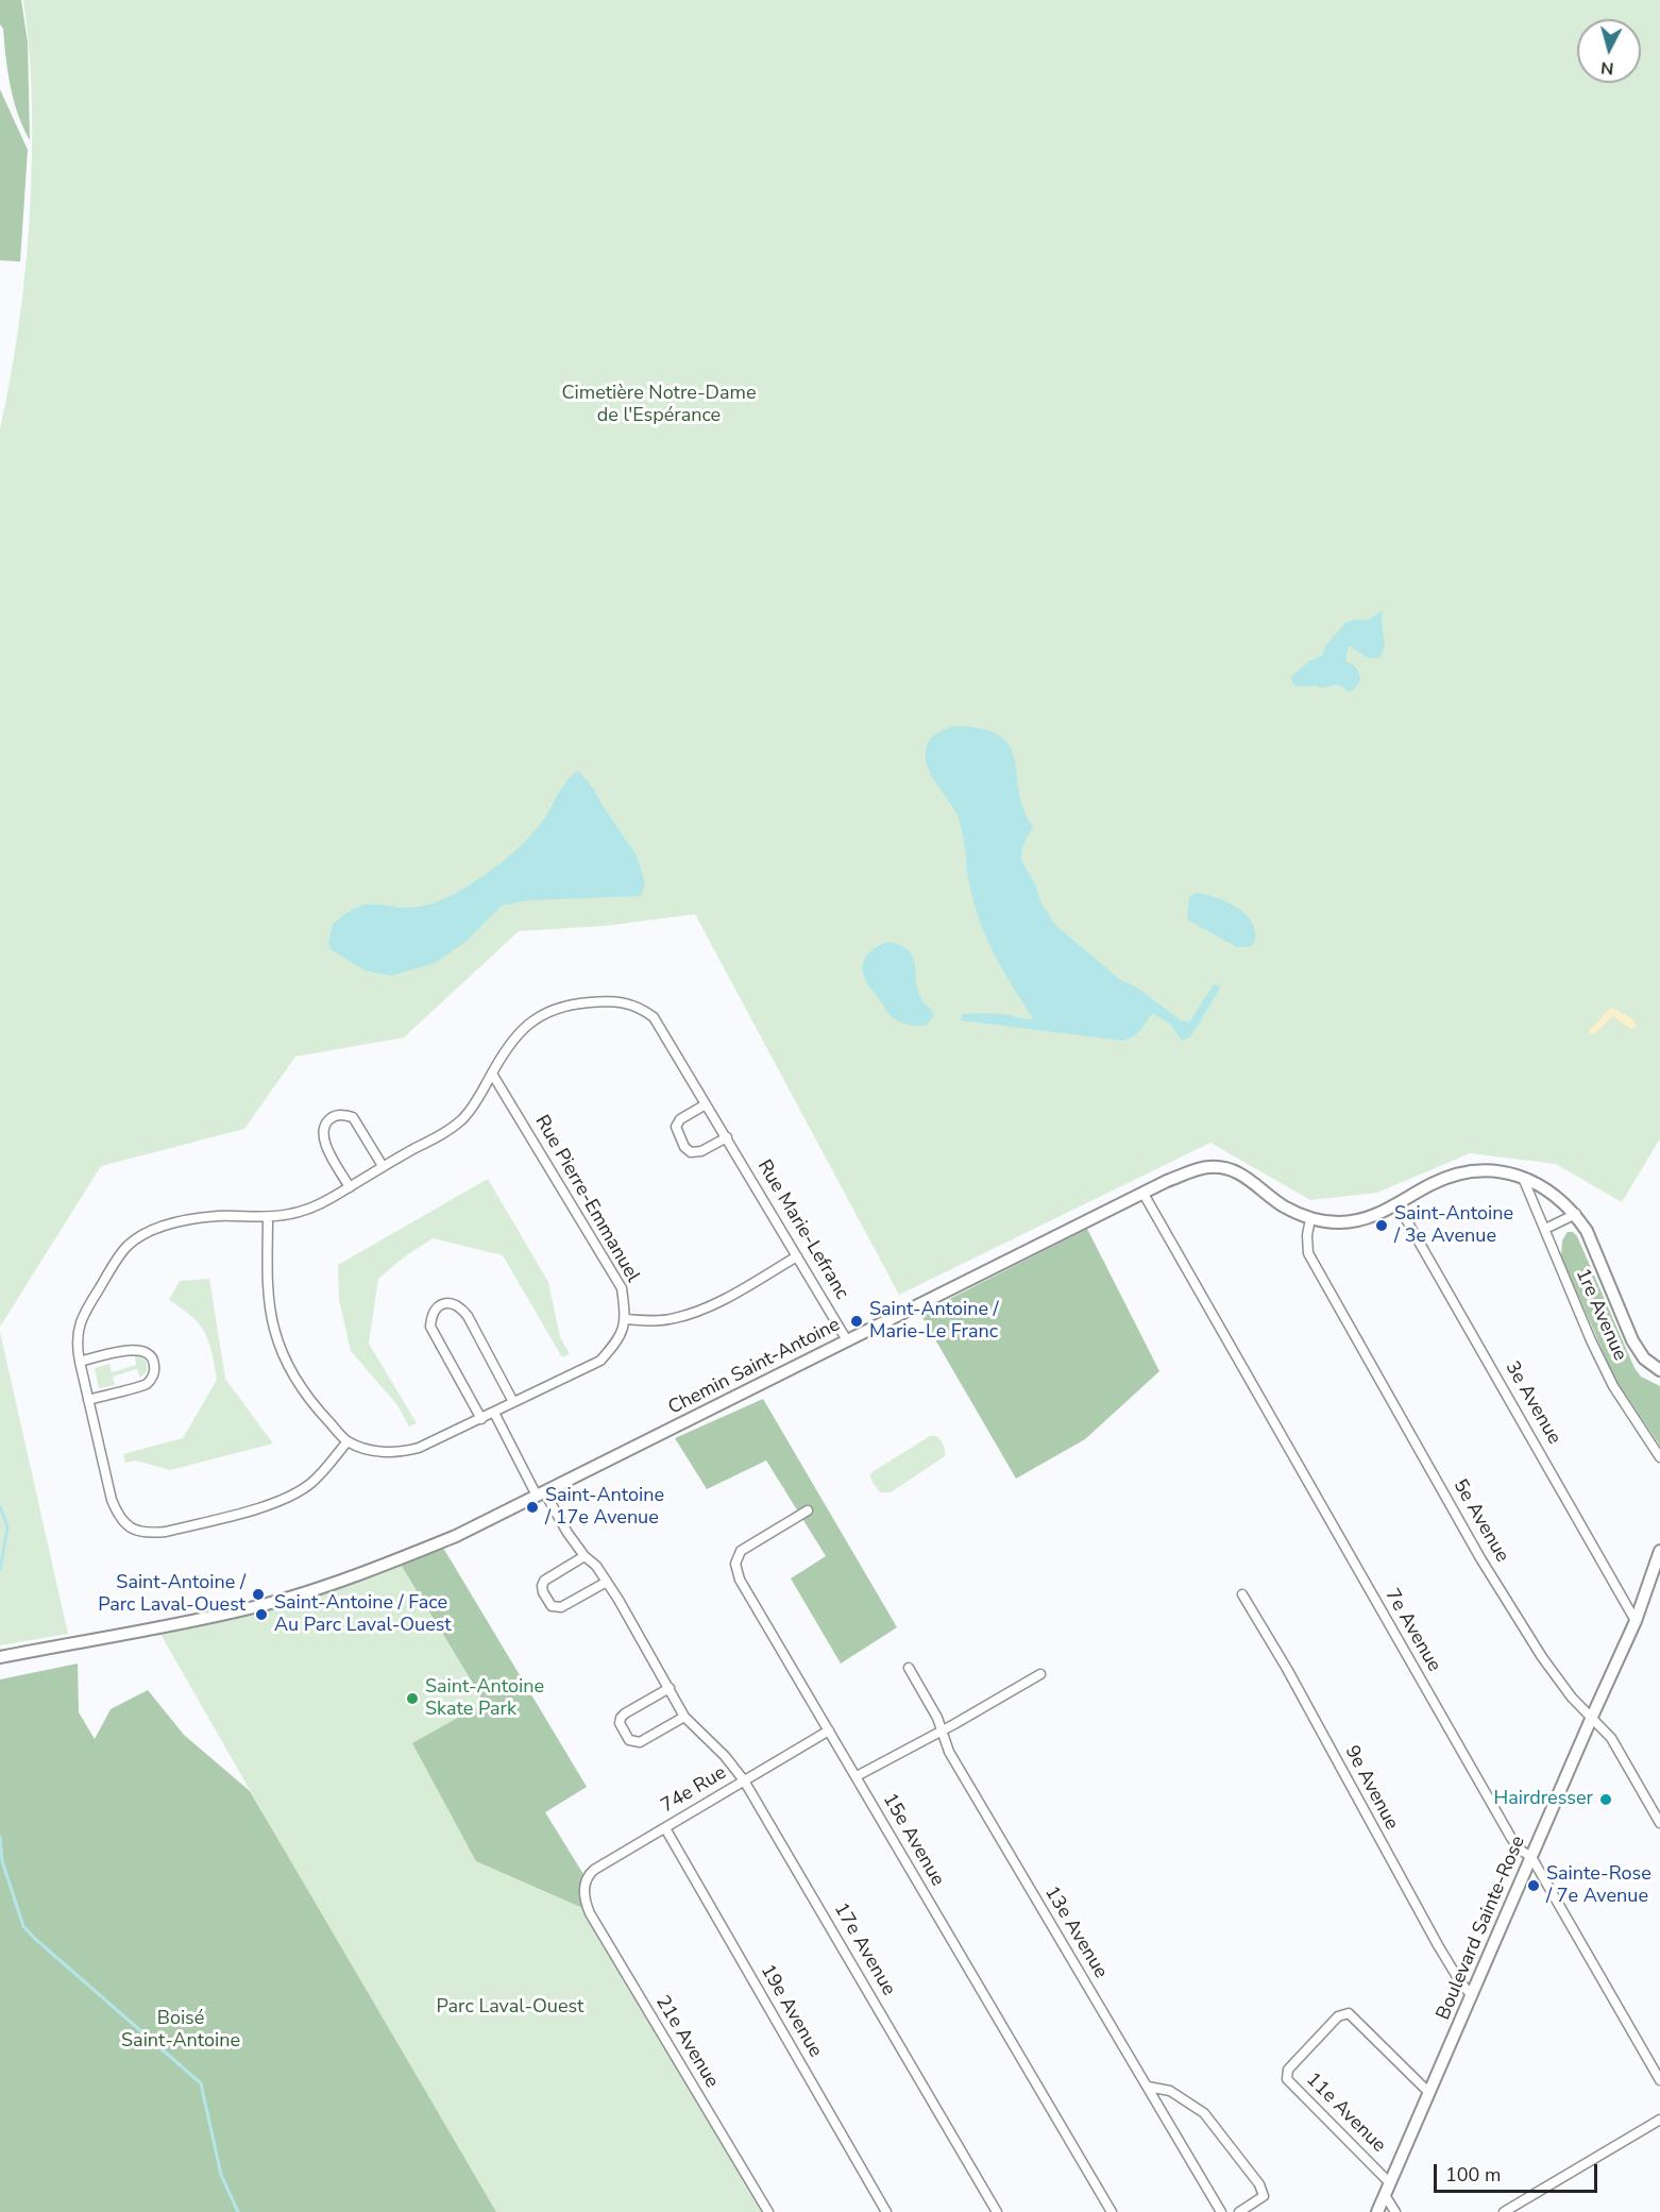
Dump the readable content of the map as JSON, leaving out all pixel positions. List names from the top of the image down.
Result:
{
  "streets": {
    "street": [
      "Rue Pierre-Emmanuel",
      "Rue Marie-Lefranc",
      "1re Avenue",
      "Chemin Saint-Antoine",
      "3e Avenue",
      "5e Avenue",
      "7e Avenue",
      "9e Avenue",
      "74e Rue",
      "15e Avenue",
      "Boulevard Sainte-Rose",
      "13e Avenue",
      "17e Avenue",
      "19e Avenue",
      "21e Avenue",
      "11e Avenue"
    ]
  },
  "crossings": [
    ["Rue Pierre-Emmanuel", "Rue Marie-Lefranc"],
    ["Rue Marie-Lefranc", "Chemin Saint-Antoine"],
    ["1re Avenue", "Chemin Saint-Antoine"],
    ["Chemin Saint-Antoine", "3e Avenue"],
    ["Chemin Saint-Antoine", "5e Avenue"],
    ["Chemin Saint-Antoine", "7e Avenue"],
    ["Chemin Saint-Antoine", "17e Avenue"],
    ["3e Avenue", "Boulevard Sainte-Rose"],
    ["5e Avenue", "Boulevard Sainte-Rose"],
    ["7e Avenue", "Boulevard Sainte-Rose"],
    ["9e Avenue", "Boulevard Sainte-Rose"],
    ["74e Rue", "15e Avenue"],
    ["74e Rue", "17e Avenue"],
    ["74e Rue", "19e Avenue"],
    ["74e Rue", "21e Avenue"],
    ["Boulevard Sainte-Rose", "11e Avenue"]
  ],
  "parks": ["Cimetière Notre-Dame de l'Espérance", "Parc Laval-Ouest", "Boisé Saint-Antoine"],
  "places": [
    "Saint-Antoine / 3e Avenue",
    "Saint-Antoine / Marie-Le Franc",
    "Saint-Antoine / 17e Avenue",
    "Saint-Antoine / Parc Laval-Ouest",
    "Saint-Antoine / Face Au Parc Laval-Ouest",
    "Saint-Antoine Skate Park",
    "Hairdresser",
    "Sainte-Rose / 7e Avenue"
  ],
  "scale_bar": "100 m",
  "north": "bottom"
}
